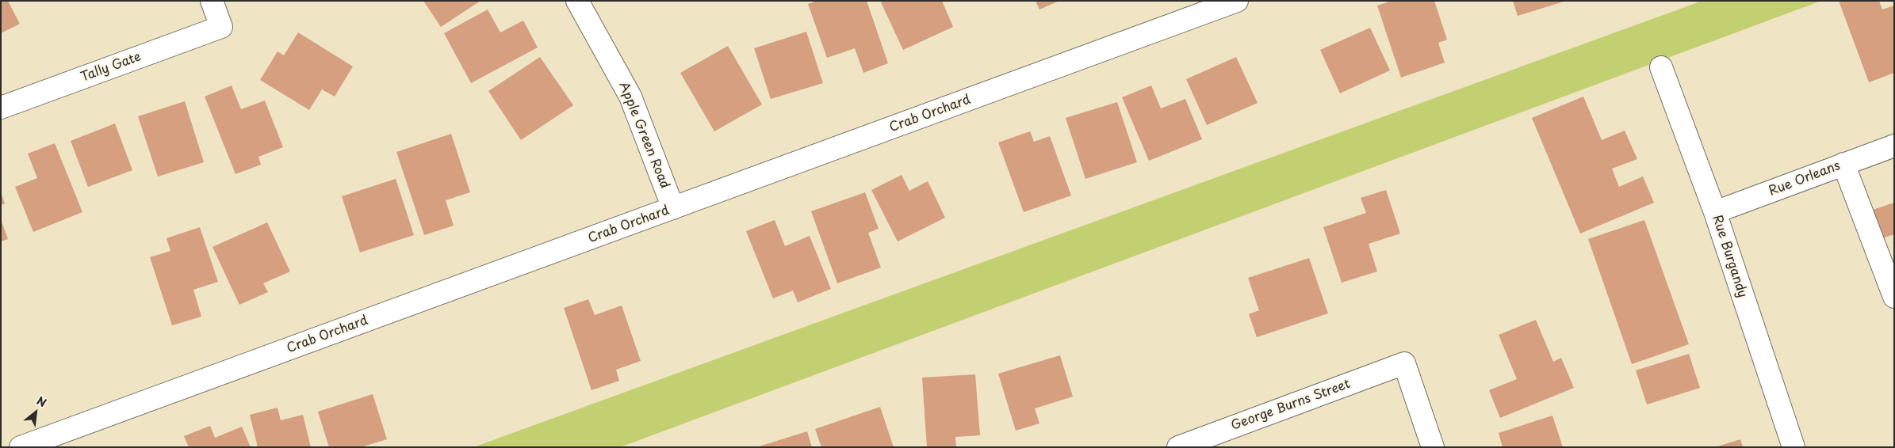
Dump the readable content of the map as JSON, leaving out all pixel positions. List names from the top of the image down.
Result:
{
  "streets": {
    "street": [
      "Tally Gate",
      "Crab Orchard",
      "Apple Green Road",
      "Rue Orleans",
      "Rue Burgandy",
      "George Burns Street"
    ]
  },
  "crossings": [
    ["Crab Orchard", "Apple Green Road"],
    ["Rue Orleans", "Rue Burgandy"]
  ],
  "north": "top right"
}
